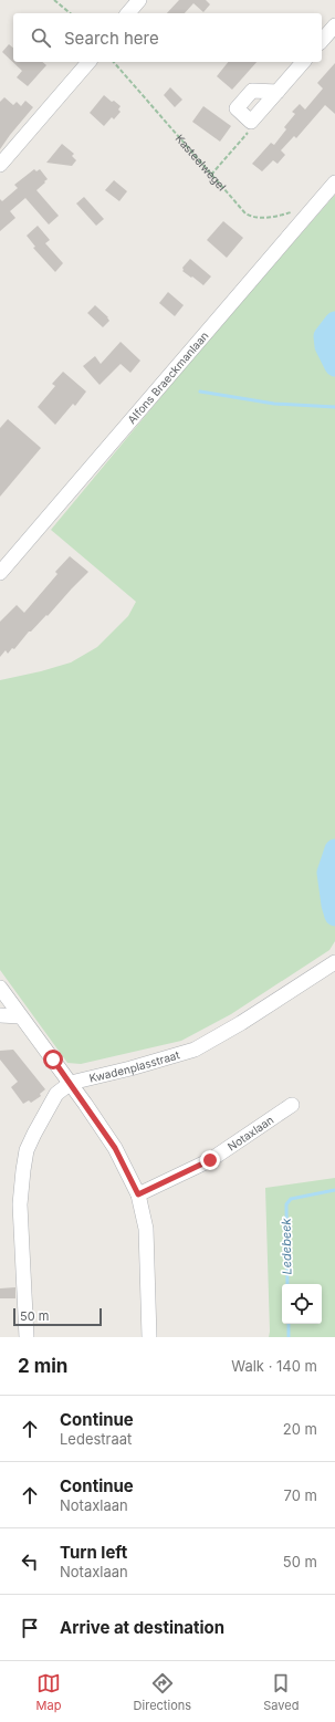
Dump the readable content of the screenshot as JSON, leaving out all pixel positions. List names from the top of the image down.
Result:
{
  "streets": {
    "street": ["Alfons Braeckmanlaan", "Kwadenplasstraat", "Notaxlaan"],
    "path": ["Kasteelwegel"]
  },
  "crossings": [
    ["Kasteelwegel", "Alfons Braeckmanlaan"]
  ],
  "water": ["Ledebeek"],
  "scale_bar": "50 m",
  "page": {
    "search": "Search here",
    "scale": "50 m",
    "heading": ["2 min", "Walk · 140 m"],
    "list": [
      ["Continue", "Ledestraat", "20 m"],
      ["Continue", "Notaxlaan", "70 m"],
      ["Turn left", "Notaxlaan", "50 m"],
      "Arrive at destination"
    ],
    "nav": ["Map", "Directions", "Saved"]
  }
}
